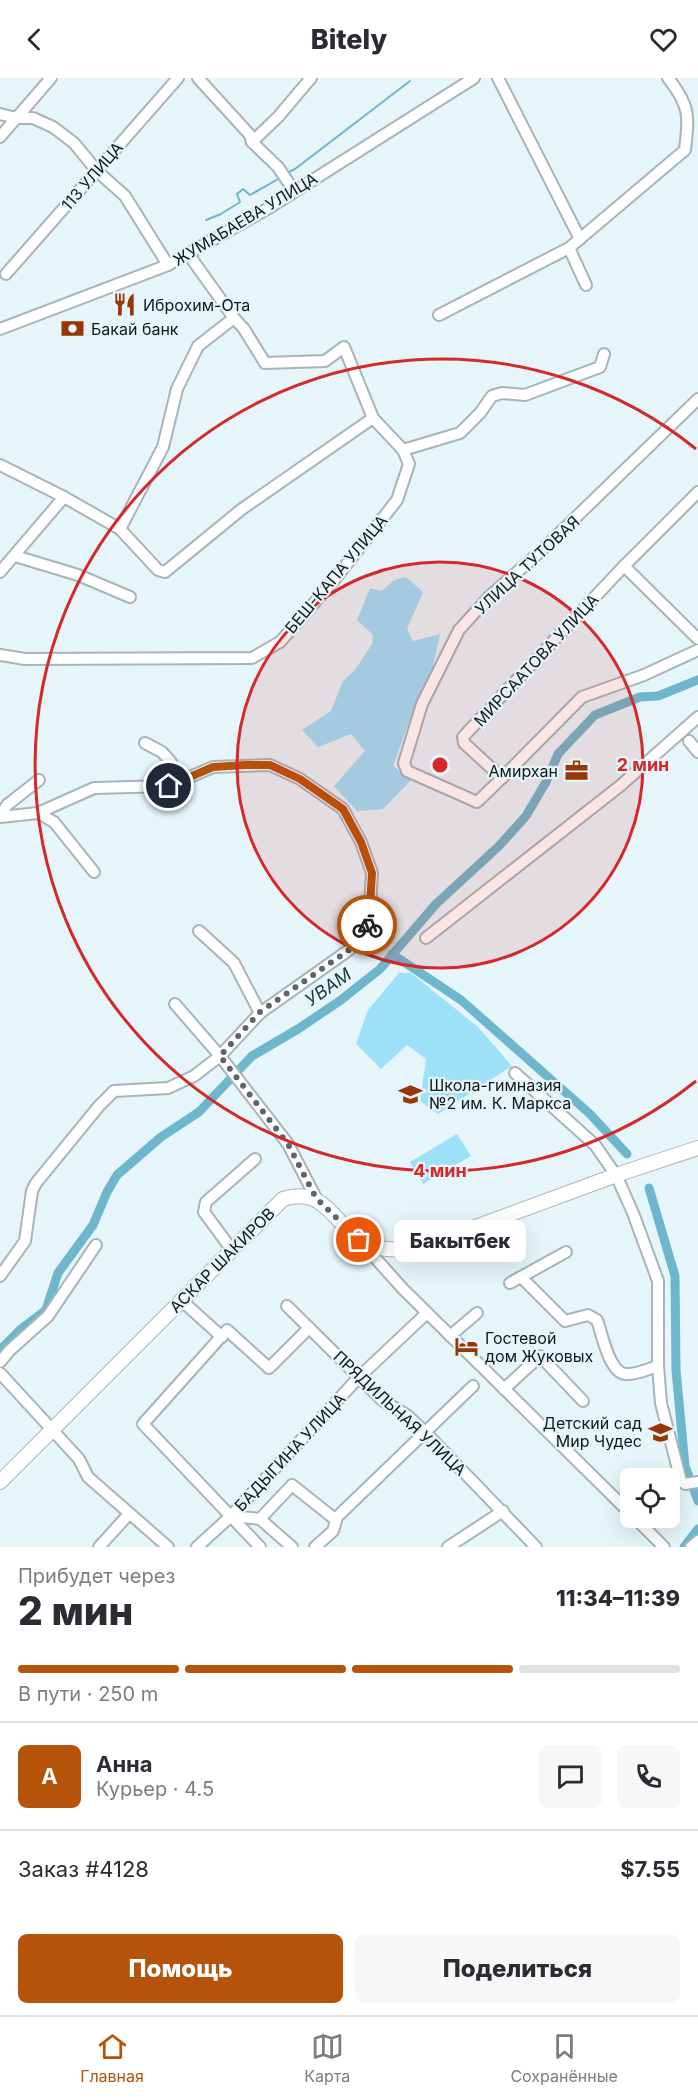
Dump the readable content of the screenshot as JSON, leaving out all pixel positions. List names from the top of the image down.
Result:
{
  "streets": {
    "main road": ["АСКАР ШАКИРОВ"],
    "street": [
      "113 УЛИЦА",
      "ЖУМАБАЕВА УЛИЦА",
      "УЛИЦА ТУТОВАЯ",
      "БЕШ-КАПА УЛИЦА",
      "МИРСААТОВА УЛИЦА",
      "ПРЯДИЛЬНАЯ УЛИЦА",
      "БАДЫГИНА УЛИЦА"
    ]
  },
  "crossings": [
    ["УЛИЦА ТУТОВАЯ", "МИРСААТОВА УЛИЦА"],
    ["ПРЯДИЛЬНАЯ УЛИЦА", "БАДЫГИНА УЛИЦА"]
  ],
  "water": ["УВАМ"],
  "places": {
    "restaurant": ["Иброхим-Ота"],
    "bank": ["Бакай банк"],
    "office": ["Амирхан"],
    "school or university": ["Школа-гимназия №2 им. К. Маркса", "Детский сад Мир Чудес"],
    "other": ["Бакытбек"],
    "hotel": ["Гостевой дом Жуковых"]
  },
  "page": {
    "header": "Bitely",
    "bubble": "Бакытбек",
    "heading": ["2 мин", "Прибудет через", "11:34–11:39"],
    "panel": [
      "Анна",
      "Курьер · 4.5",
      "Заказ #4128",
      "$7.55"
    ],
    "bar": "В пути · 250 m",
    "round": "А",
    "buttons": ["Помощь", "Поделиться"],
    "tabs": ["Главная", "Карта", "Сохранённые"]
  },
  "rings": ["2 мин", "4 мин"]
}
